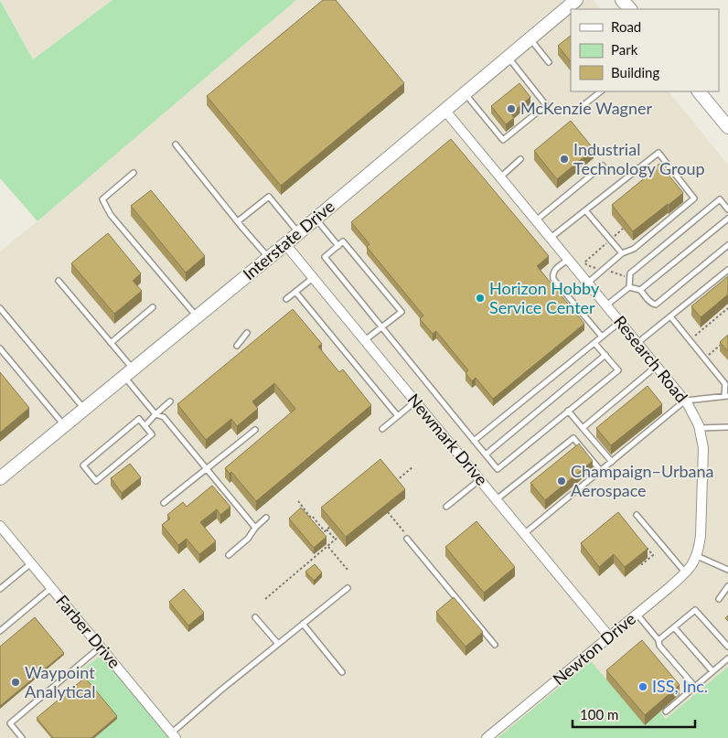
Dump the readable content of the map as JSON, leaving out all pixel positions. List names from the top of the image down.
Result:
{
  "streets": {
    "main road": ["Interstate Drive"],
    "street": [
      "Research Road",
      "Newmark Drive",
      "Farber Drive",
      "Newton Drive"
    ]
  },
  "crossings": [
    ["Interstate Drive", "Research Road"],
    ["Interstate Drive", "Newmark Drive"],
    ["Research Road", "Newton Drive"],
    ["Newmark Drive", "Newton Drive"]
  ],
  "places": [
    "McKenzie Wagner",
    "Industrial Technology Group",
    "Horizon Hobby Service Center",
    "Champaign–Urbana Aerospace",
    "Waypoint Analytical",
    "ISS, Inc."
  ],
  "legend": ["Road", "Park", "Building"],
  "scale_bar": "100 m"
}
